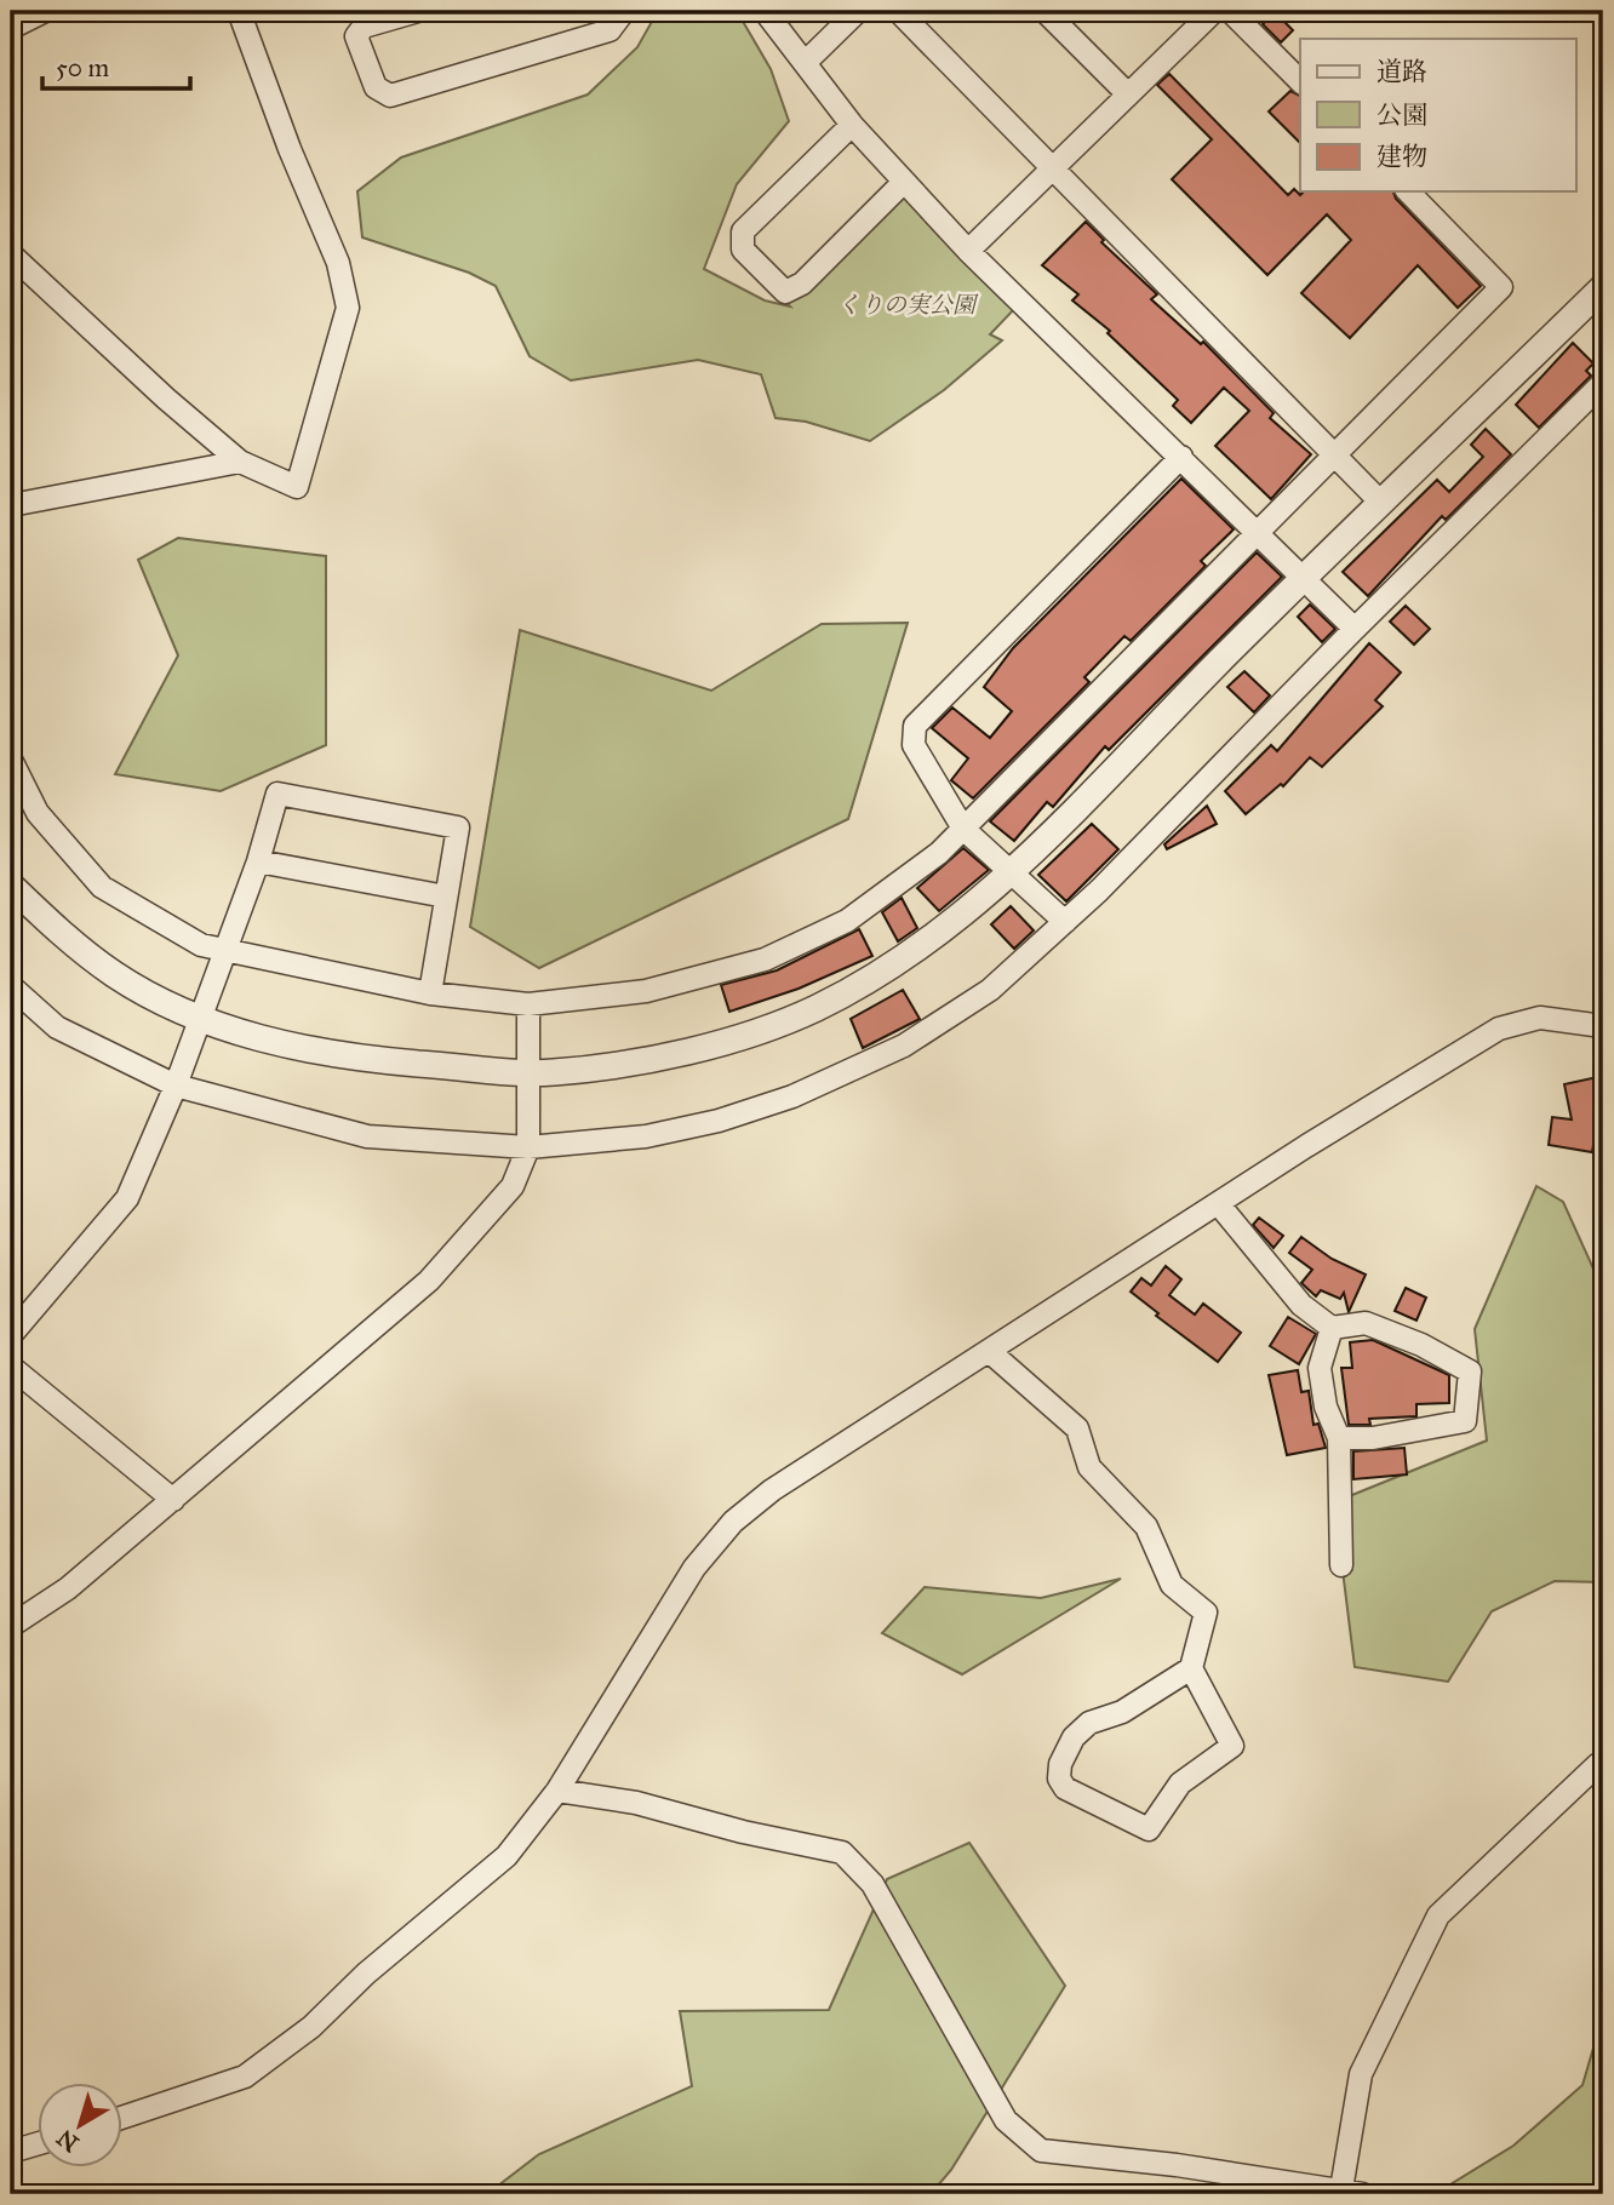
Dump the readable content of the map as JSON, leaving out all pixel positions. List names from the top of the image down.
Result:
{
  "parks": ["くりの実公園"],
  "legend": ["道路", "公園", "建物"],
  "scale_bar": "50 m",
  "north": "bottom left"
}
